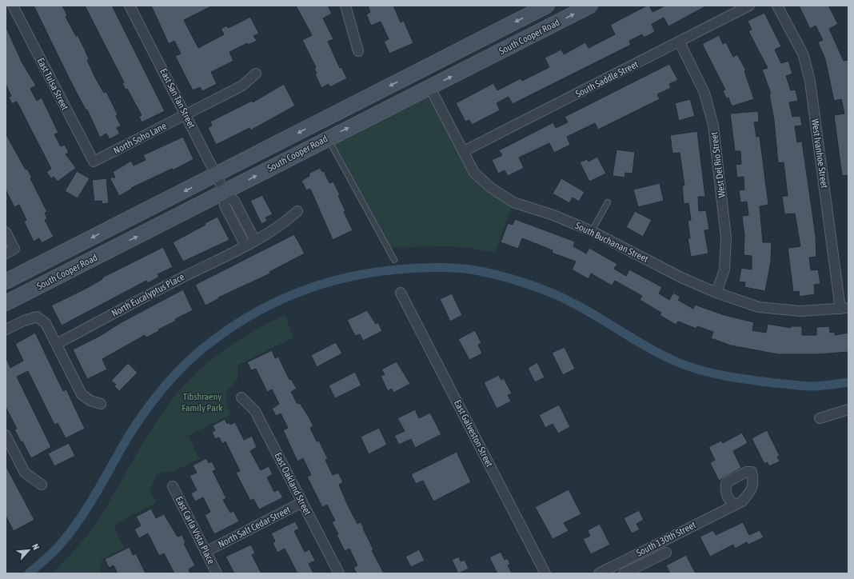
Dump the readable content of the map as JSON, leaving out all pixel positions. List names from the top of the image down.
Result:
{
  "streets": {
    "main road": ["South Cooper Road"],
    "street": [
      "South Saddle Street",
      "East Tulsa Street",
      "East San Tan Street",
      "North Soho Lane",
      "West Ivanhoe Street",
      "West Del Rio Street",
      "South Buchanan Street",
      "North Eucalyptus Place",
      "East Galveston Street",
      "East Oakland Street",
      "North Salt Cedar Street",
      "East Carla Vista Place",
      "South 130th Street"
    ]
  },
  "crossings": [
    ["South Cooper Road", "East San Tan Street"],
    ["South Cooper Road", "South Buchanan Street"],
    ["South Saddle Street", "West Del Rio Street"],
    ["South Saddle Street", "South Buchanan Street"],
    ["East Tulsa Street", "North Soho Lane"],
    ["East San Tan Street", "North Soho Lane"],
    ["East San Tan Street", "North Eucalyptus Place"],
    ["West Ivanhoe Street", "South Buchanan Street"],
    ["West Del Rio Street", "South Buchanan Street"],
    ["East Oakland Street", "North Salt Cedar Street"],
    ["North Salt Cedar Street", "East Carla Vista Place"]
  ],
  "parks": ["Tibshraeny Family Park"],
  "north": "top right"
}
